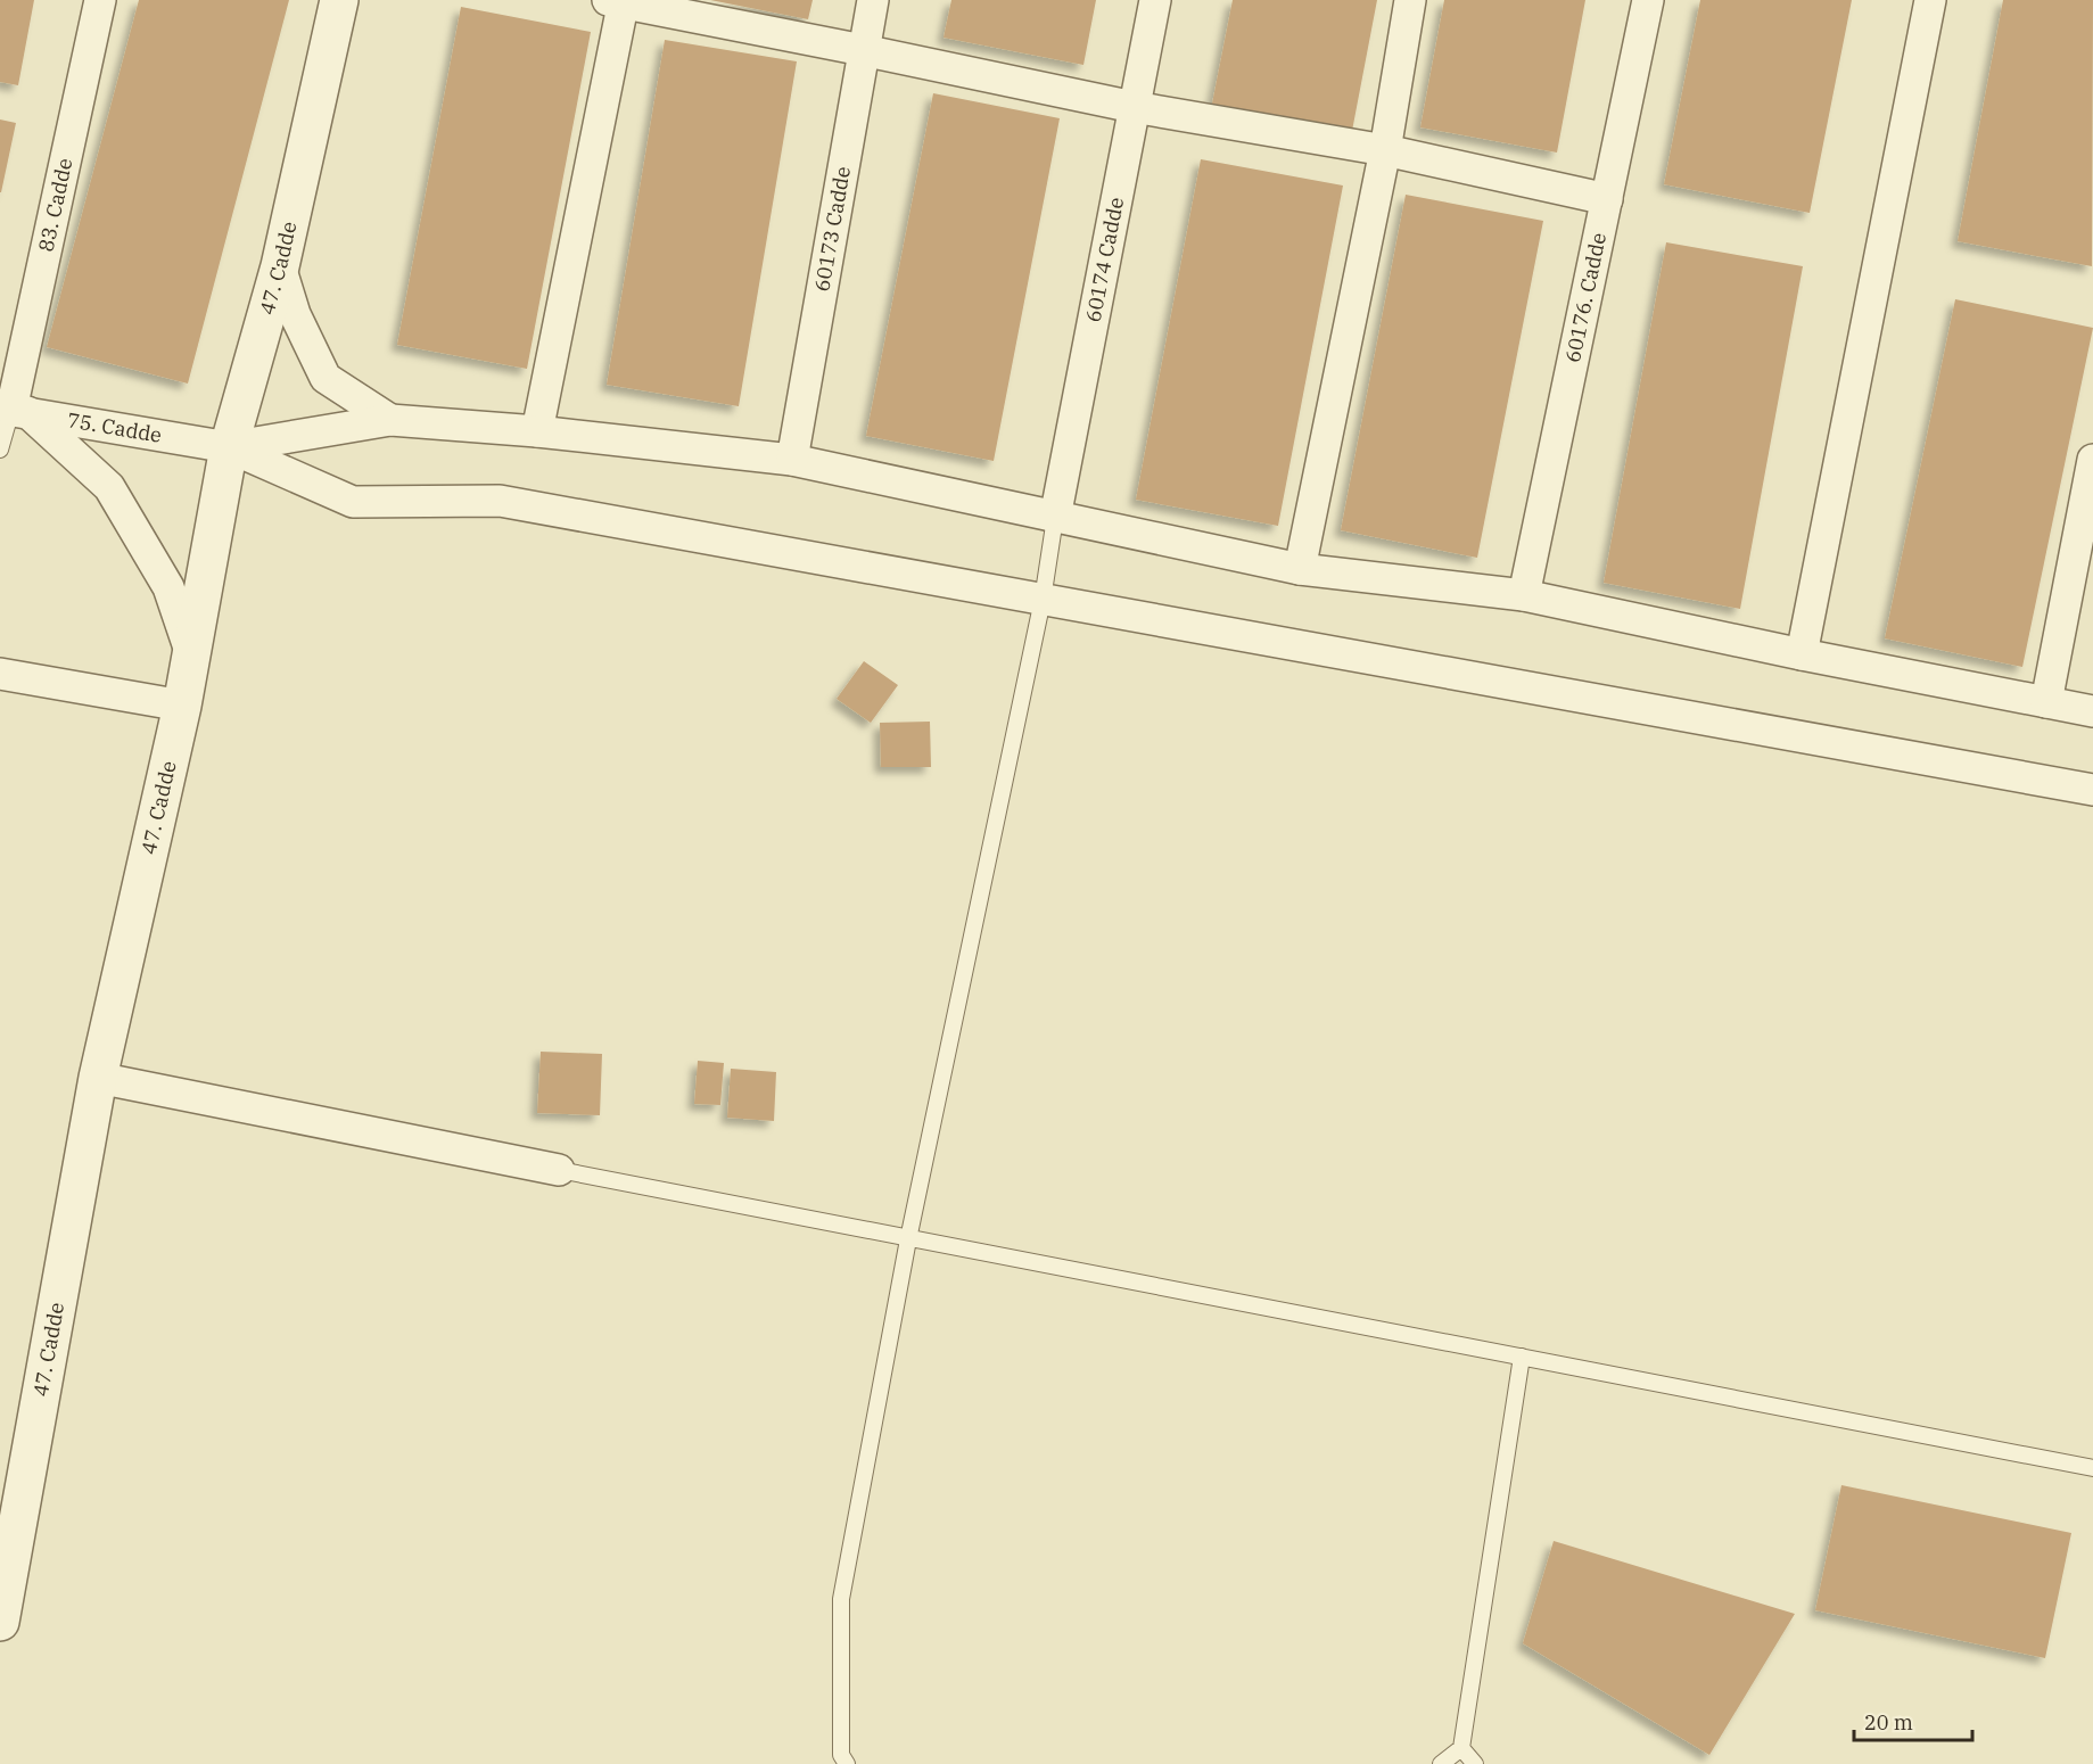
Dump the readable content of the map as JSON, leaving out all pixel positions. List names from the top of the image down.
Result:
{
  "streets": {
    "street": [
      "83. Cadde",
      "60173 Cadde",
      "60174 Cadde",
      "47. Cadde",
      "60176. Cadde",
      "75. Cadde"
    ]
  },
  "crossings": [
    ["83. Cadde", "75. Cadde"],
    ["47. Cadde", "75. Cadde"]
  ],
  "scale_bar": "20 m"
}
